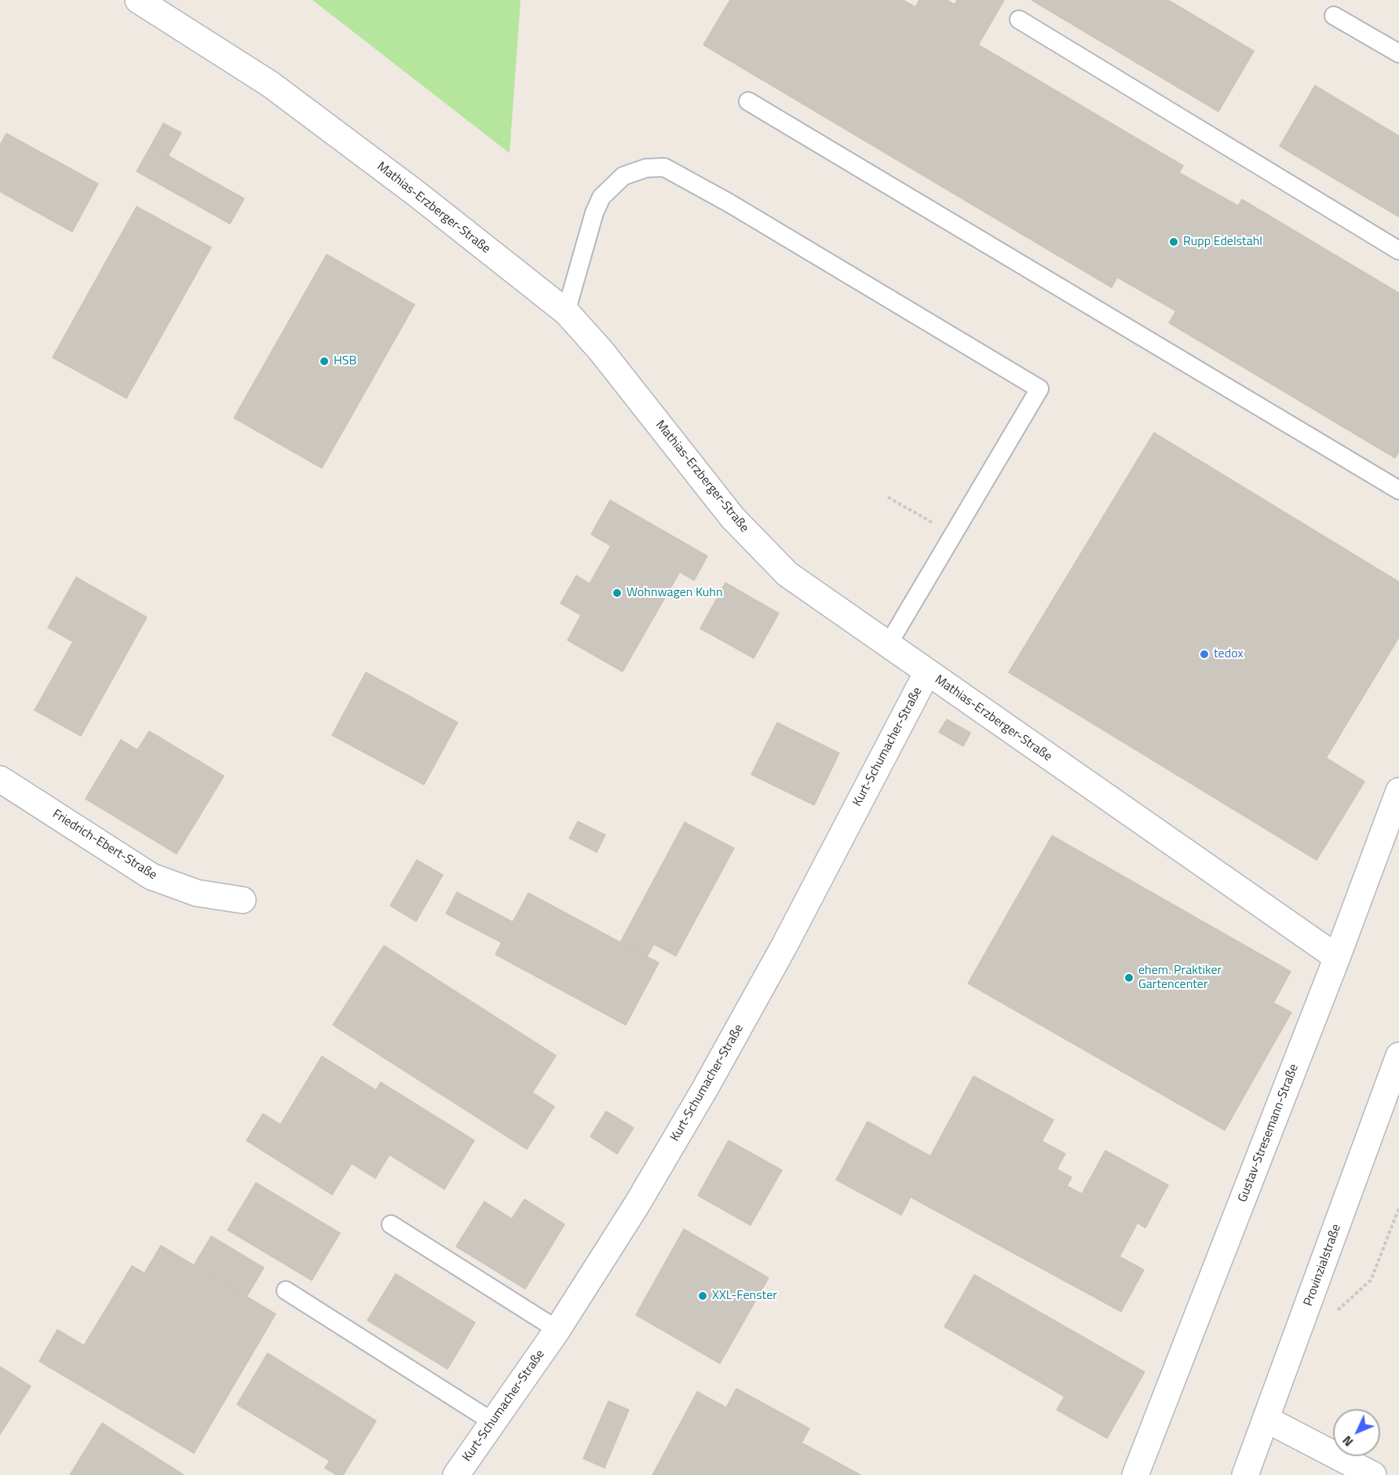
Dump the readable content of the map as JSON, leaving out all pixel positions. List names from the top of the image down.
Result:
{
  "streets": {
    "street": [
      "Mathias-Erzberger-Straße",
      "Kurt-Schumacher-Straße",
      "Friedrich-Ebert-Straße",
      "Gustav-Stresemann-Straße",
      "Provinzialstraße"
    ]
  },
  "crossings": [
    ["Mathias-Erzberger-Straße", "Kurt-Schumacher-Straße"],
    ["Mathias-Erzberger-Straße", "Gustav-Stresemann-Straße"]
  ],
  "places": [
    "Rupp Edelstahl",
    "HSB",
    "Wohnwagen Kuhn",
    "tedox",
    "ehem. Praktiker Gartencenter",
    "XXL-Fenster"
  ],
  "north": "bottom left"
}
